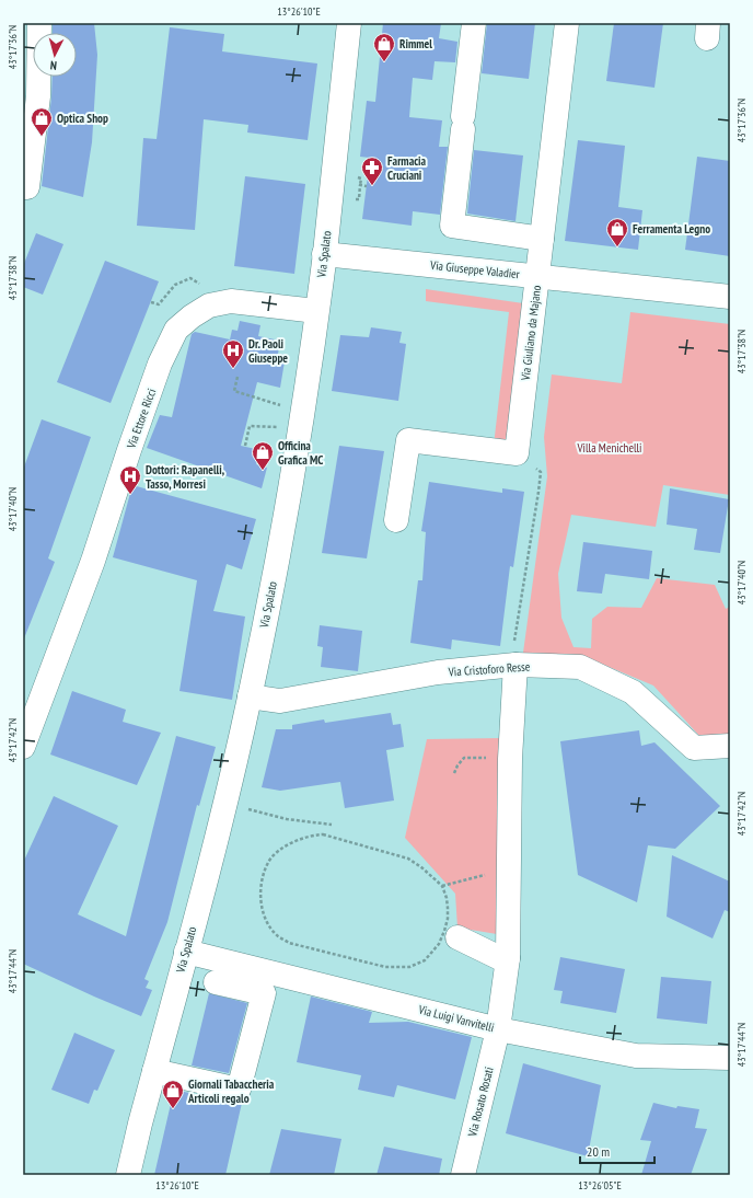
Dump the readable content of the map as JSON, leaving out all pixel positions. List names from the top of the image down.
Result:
{
  "streets": {
    "street": [
      "Via Spalato",
      "Via Giuseppe Valadier",
      "Via Giuliano da Majano",
      "Via Ettore Ricci",
      "Via Cristoforo Resse",
      "Via Luigi Vanvitelli",
      "Via Rosato Rosati"
    ]
  },
  "crossings": [
    ["Via Spalato", "Via Giuseppe Valadier"],
    ["Via Spalato", "Via Ettore Ricci"],
    ["Via Spalato", "Via Cristoforo Resse"],
    ["Via Spalato", "Via Luigi Vanvitelli"],
    ["Via Giuseppe Valadier", "Via Giuliano da Majano"],
    ["Via Cristoforo Resse", "Via Rosato Rosati"],
    ["Via Luigi Vanvitelli", "Via Rosato Rosati"]
  ],
  "parks": ["Villa Menichelli"],
  "places": {
    "shop": [
      "Rimmel",
      "Optica Shop",
      "Ferramenta Legno",
      "Officina Grafica MC",
      "Giornali Tabaccheria Articoli regalo"
    ],
    "pharmacy": ["Farmacia Cruciani"],
    "hospital": ["Dr. Paoli Giuseppe", "Dottori: Rapanelli, Tasso, Morresi"]
  },
  "scale_bar": "20 m",
  "north": "bottom",
  "coordinates": [
    "13°26'10\"E",
    "43°17'36\"N",
    "43°17'38\"N",
    "43°17'40\"N",
    "43°17'42\"N",
    "43°17'44\"N",
    "13°26'05\"E"
  ]
}
